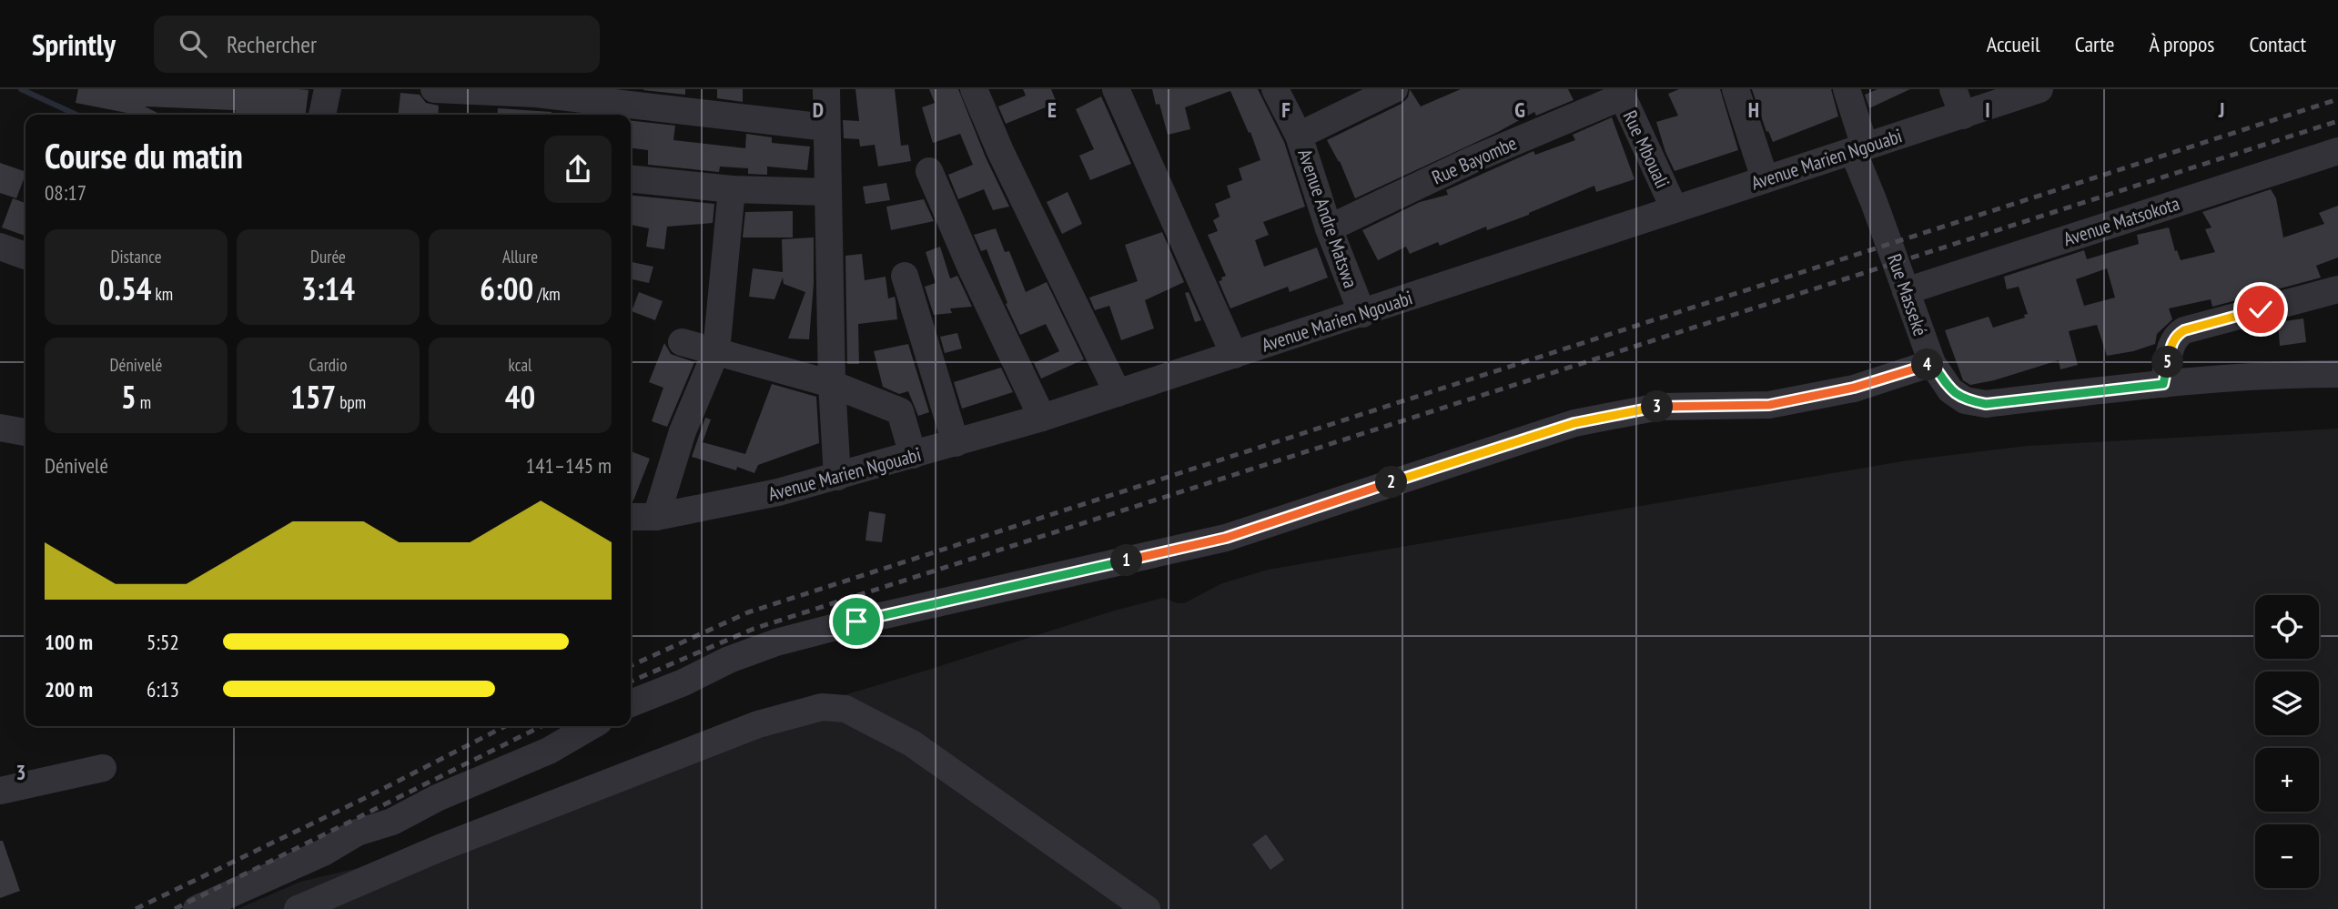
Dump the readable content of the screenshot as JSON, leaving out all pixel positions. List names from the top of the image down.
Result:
{
  "streets": {
    "street": [
      "Rue Mbouali",
      "Avenue Marien Ngouabi",
      "Rue Bayombe",
      "Avenue Andre Matswa",
      "Avenue Matsokota",
      "Rue Masseké"
    ]
  },
  "crossings": [
    ["Rue Mbouali", "Avenue Marien Ngouabi"],
    ["Rue Mbouali", "Rue Bayombe"],
    ["Avenue Marien Ngouabi", "Avenue Andre Matswa"],
    ["Avenue Marien Ngouabi", "Rue Masseké"],
    ["Rue Bayombe", "Avenue Andre Matswa"],
    ["Avenue Matsokota", "Rue Masseké"]
  ],
  "page": {
    "header": "Sprintly",
    "search": "Rechercher",
    "nav": [
      "Accueil",
      "Carte",
      "À propos",
      "Contact"
    ],
    "heading": ["Course du matin", "08:17"],
    "stats": [
      ["Distance", "0.54 km"],
      ["Durée", "3:14"],
      ["Allure", "6:00 /km"],
      ["Dénivelé", "5 m"],
      ["Cardio", "157 bpm"],
      ["kcal", "40"]
    ],
    "pins": [
      "5",
      "4",
      "3",
      "2",
      "1"
    ],
    "chart": ["Dénivelé", "141–145 m"],
    "map_buttons": ["+", "−"],
    "list": [
      {
        "name": "100 m",
        "note": "5:52"
      },
      {
        "name": "200 m",
        "note": "6:13"
      }
    ]
  },
  "grid": {
    "columns": [
      "D",
      "E",
      "F",
      "G",
      "H",
      "I",
      "J"
    ],
    "rows": ["3"]
  }
}
